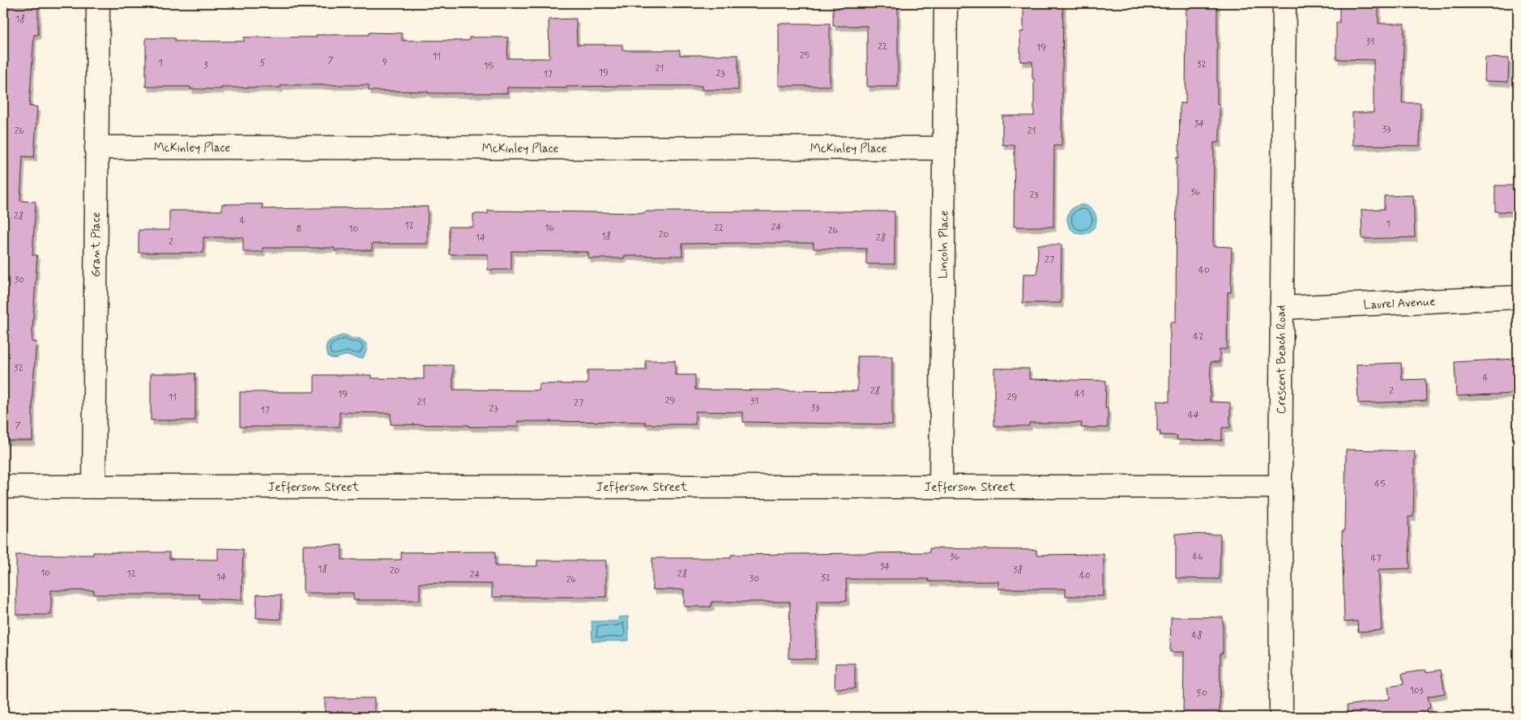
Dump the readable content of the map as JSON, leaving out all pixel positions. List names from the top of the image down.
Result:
{
  "streets": {
    "street": [
      "McKinley Place",
      "Grant Place",
      "Lincoln Place",
      "Laurel Avenue",
      "Crescent Beach Road",
      "Jefferson Street"
    ]
  },
  "crossings": [
    ["McKinley Place", "Grant Place"],
    ["McKinley Place", "Lincoln Place"],
    ["Grant Place", "Jefferson Street"],
    ["Lincoln Place", "Jefferson Street"],
    ["Laurel Avenue", "Crescent Beach Road"],
    ["Crescent Beach Road", "Jefferson Street"]
  ],
  "house_numbers": [
    "18",
    "31",
    "22",
    "19",
    "25",
    "11",
    "7",
    "9",
    "1",
    "5",
    "32",
    "3",
    "15",
    "21",
    "19",
    "23",
    "17",
    "34",
    "33",
    "26",
    "21",
    "36",
    "23",
    "28",
    "4",
    "1",
    "12",
    "24",
    "16",
    "22",
    "8",
    "10",
    "26",
    "20",
    "18",
    "14",
    "28",
    "2",
    "27",
    "40",
    "30",
    "42",
    "32",
    "4",
    "28",
    "2",
    "19",
    "41",
    "11",
    "29",
    "29",
    "31",
    "21",
    "27",
    "33",
    "23",
    "17",
    "44",
    "7",
    "45",
    "36",
    "46",
    "47",
    "34",
    "18",
    "38",
    "20",
    "10",
    "12",
    "28",
    "24",
    "40",
    "14",
    "32",
    "30",
    "26",
    "48",
    "103",
    "50"
  ]
}
